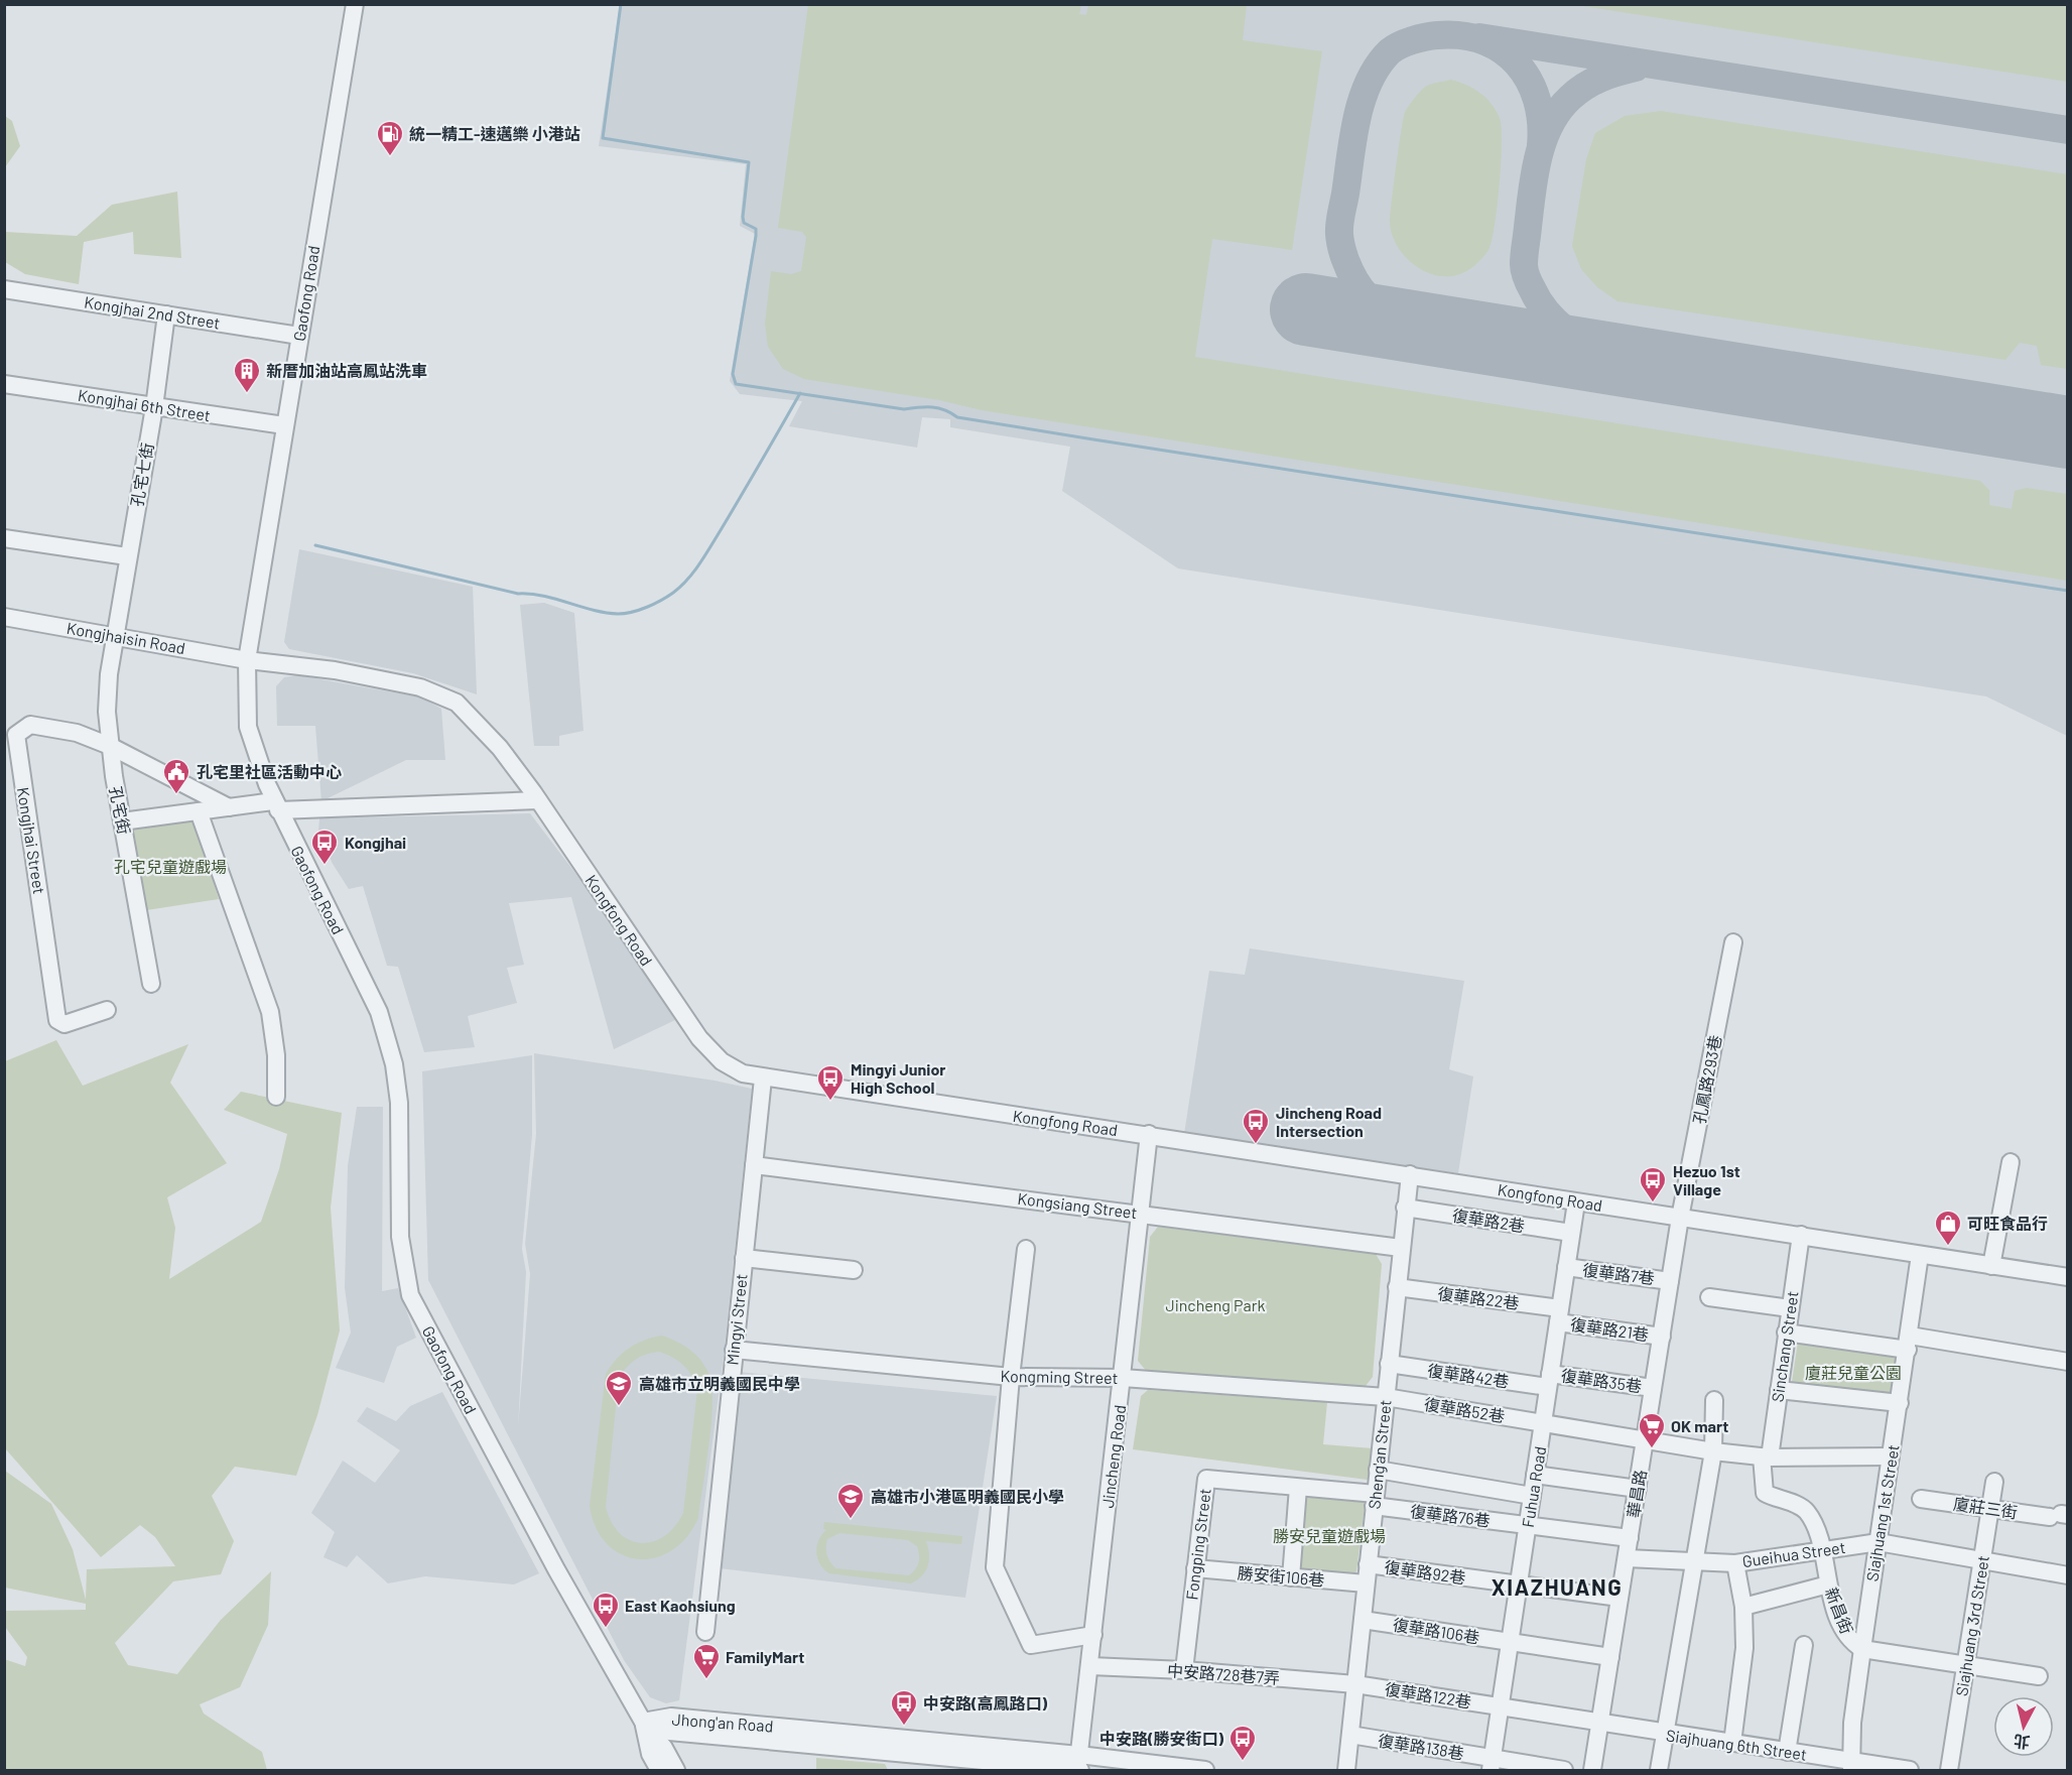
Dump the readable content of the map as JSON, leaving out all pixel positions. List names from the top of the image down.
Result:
{
  "streets": {
    "street": [
      "Gaofong Road",
      "Kongjhai 2nd Street",
      "Kongjhai 6th Street",
      "孔宅七街",
      "Kongjhaisin Road",
      "孔宅街",
      "Kongjhai Street",
      "Kongfong Road",
      "孔鳳路293巷",
      "Kongsiang Street",
      "復華路2巷",
      "復華路7巷",
      "復華路22巷",
      "Mingyi Street",
      "復華路21巷",
      "Sinchang Street",
      "復華路42巷",
      "Kongming Street",
      "復華路35巷",
      "復華路52巷",
      "Sheng'an Street",
      "Jincheng Road",
      "Fuhua Road",
      "華昌路",
      "廈莊三街",
      "Siajhuang 1st Street",
      "復華路76巷",
      "Fongping Street",
      "Gueihua Street",
      "復華路92巷",
      "勝安街106巷",
      "新昌街",
      "Siajhuang 3rd Street",
      "復華路106巷",
      "中安路728巷7弄",
      "復華路122巷",
      "Jhong'an Road",
      "Siajhuang 6th Street",
      "復華路138巷"
    ]
  },
  "crossings": [
    ["Gaofong Road", "Kongjhai 2nd Street"],
    ["Gaofong Road", "Kongjhai 6th Street"],
    ["Gaofong Road", "Kongjhaisin Road"],
    ["Gaofong Road", "Kongfong Road"],
    ["Gaofong Road", "Jhong'an Road"],
    ["Kongjhai 2nd Street", "孔宅七街"],
    ["Kongjhai 6th Street", "孔宅七街"],
    ["孔宅七街", "Kongjhaisin Road"],
    ["孔宅七街", "孔宅街"],
    ["Kongjhaisin Road", "孔宅街"],
    ["Kongjhaisin Road", "Kongfong Road"],
    ["孔宅街", "Kongjhai Street"],
    ["Kongfong Road", "孔鳳路293巷"],
    ["Kongfong Road", "Mingyi Street"],
    ["Kongfong Road", "Sinchang Street"],
    ["Kongfong Road", "Sheng'an Street"],
    ["Kongfong Road", "Jincheng Road"],
    ["Kongfong Road", "Fuhua Road"],
    ["Kongfong Road", "華昌路"],
    ["Kongfong Road", "Siajhuang 1st Street"],
    ["孔鳳路293巷", "華昌路"],
    ["Kongsiang Street", "Mingyi Street"],
    ["Kongsiang Street", "Sheng'an Street"],
    ["Kongsiang Street", "Jincheng Road"],
    ["復華路2巷", "Sheng'an Street"],
    ["復華路2巷", "Fuhua Road"],
    ["復華路7巷", "Fuhua Road"],
    ["復華路7巷", "華昌路"],
    ["復華路22巷", "復華路21巷"],
    ["復華路22巷", "Sheng'an Street"],
    ["復華路22巷", "Fuhua Road"],
    ["Mingyi Street", "Kongming Street"],
    ["復華路21巷", "Fuhua Road"],
    ["復華路21巷", "華昌路"],
    ["Sinchang Street", "新昌街"],
    ["復華路42巷", "復華路35巷"],
    ["復華路42巷", "Sheng'an Street"],
    ["復華路42巷", "Fuhua Road"],
    ["Kongming Street", "復華路52巷"],
    ["Kongming Street", "Sheng'an Street"],
    ["Kongming Street", "Jincheng Road"],
    ["復華路35巷", "Fuhua Road"],
    ["復華路35巷", "華昌路"],
    ["復華路52巷", "Sheng'an Street"],
    ["復華路52巷", "Fuhua Road"],
    ["復華路52巷", "華昌路"],
    ["Sheng'an Street", "復華路76巷"],
    ["Sheng'an Street", "Fongping Street"],
    ["Sheng'an Street", "復華路92巷"],
    ["Sheng'an Street", "勝安街106巷"],
    ["Sheng'an Street", "復華路106巷"],
    ["Sheng'an Street", "中安路728巷7弄"],
    ["Sheng'an Street", "復華路122巷"],
    ["Sheng'an Street", "復華路138巷"],
    ["Jincheng Road", "中安路728巷7弄"],
    ["Jincheng Road", "Jhong'an Road"],
    ["Fuhua Road", "復華路76巷"],
    ["Fuhua Road", "復華路92巷"],
    ["Fuhua Road", "復華路106巷"],
    ["Fuhua Road", "復華路122巷"],
    ["Fuhua Road", "復華路138巷"],
    ["華昌路", "復華路76巷"],
    ["華昌路", "Gueihua Street"],
    ["華昌路", "復華路92巷"],
    ["華昌路", "復華路106巷"],
    ["華昌路", "復華路122巷"],
    ["華昌路", "Siajhuang 6th Street"],
    ["廈莊三街", "Siajhuang 3rd Street"],
    ["Siajhuang 1st Street", "Gueihua Street"],
    ["Siajhuang 1st Street", "新昌街"],
    ["Siajhuang 1st Street", "Siajhuang 6th Street"],
    ["復華路76巷", "Fongping Street"],
    ["Fongping Street", "勝安街106巷"],
    ["Fongping Street", "中安路728巷7弄"],
    ["Gueihua Street", "新昌街"],
    ["Gueihua Street", "Siajhuang 3rd Street"],
    ["新昌街", "Siajhuang 3rd Street"],
    ["中安路728巷7弄", "復華路122巷"],
    ["復華路122巷", "Siajhuang 6th Street"]
  ],
  "districts": ["XIAZHUANG"],
  "parks": [
    "孔宅兒童遊戲場",
    "Jincheng Park",
    "廈莊兒童公園",
    "勝安兒童遊戲場"
  ],
  "places": {
    "fuel station": ["統一精工-速邁樂 小港站"],
    "building": ["新厝加油站高鳳站洗車"],
    "public building": ["孔宅里社區活動中心"],
    "bus stop": [
      "Kongjhai",
      "Mingyi Junior High School",
      "Jincheng Road Intersection",
      "Hezuo 1st Village",
      "East Kaohsiung",
      "中安路(高鳳路口)",
      "中安路(勝安街口)"
    ],
    "shop": ["可旺食品行"],
    "school or university": ["高雄市立明義國民中學", "高雄市小港區明義國民小學"],
    "supermarket": ["OK mart", "FamilyMart"]
  },
  "north": "bottom"
}
